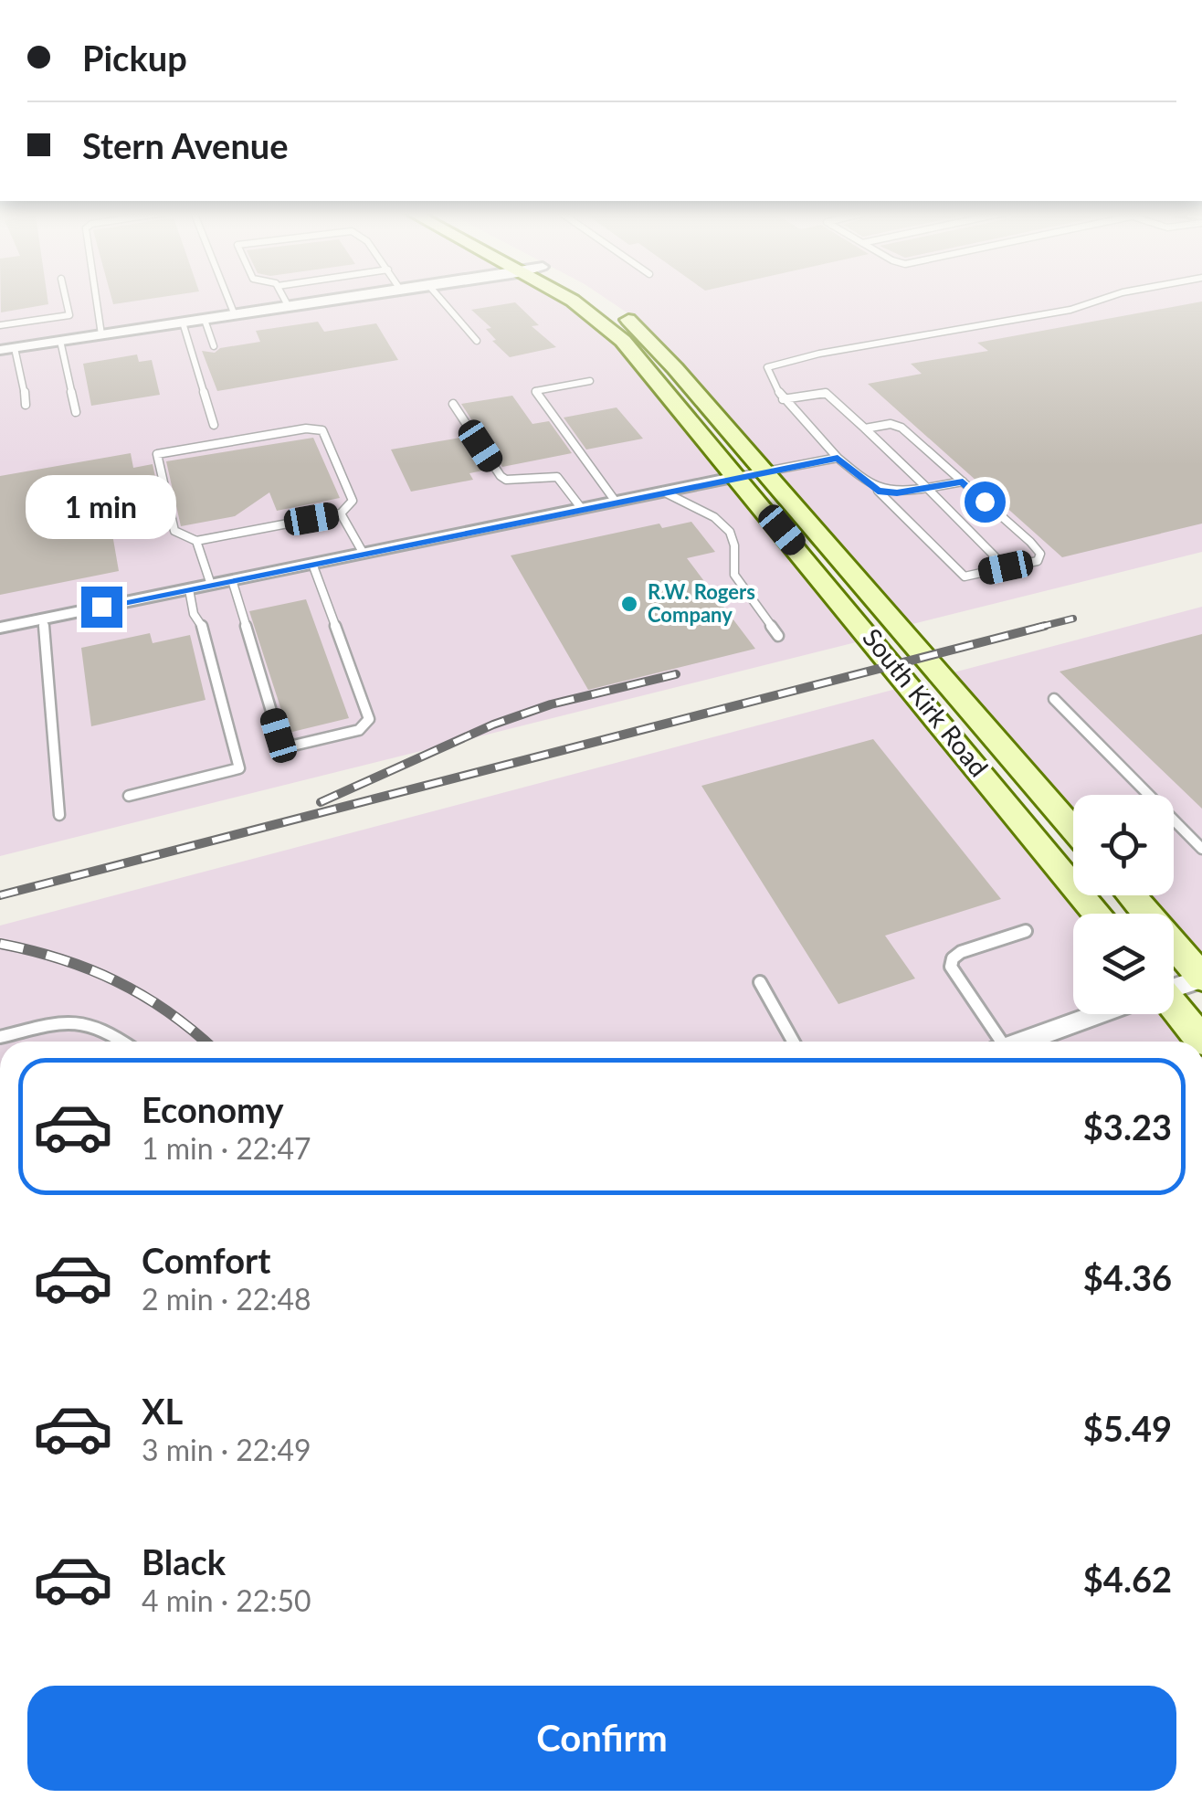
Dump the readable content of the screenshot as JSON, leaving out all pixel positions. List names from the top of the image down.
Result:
{
  "streets": {
    "main road": ["South Kirk Road"]
  },
  "places": ["R.W. Rogers Company"],
  "page": {
    "banner": ["Pickup", "Stern Avenue"],
    "bubble": "1 min",
    "list": [
      {
        "name": "Economy",
        "note": "1 min · 22:47",
        "value": "$3.23"
      },
      {
        "name": "Comfort",
        "note": "2 min · 22:48",
        "value": "$4.36"
      },
      {
        "name": "XL",
        "note": "3 min · 22:49",
        "value": "$5.49"
      },
      {
        "name": "Black",
        "note": "4 min · 22:50",
        "value": "$4.62"
      }
    ],
    "buttons": "Confirm"
  }
}
